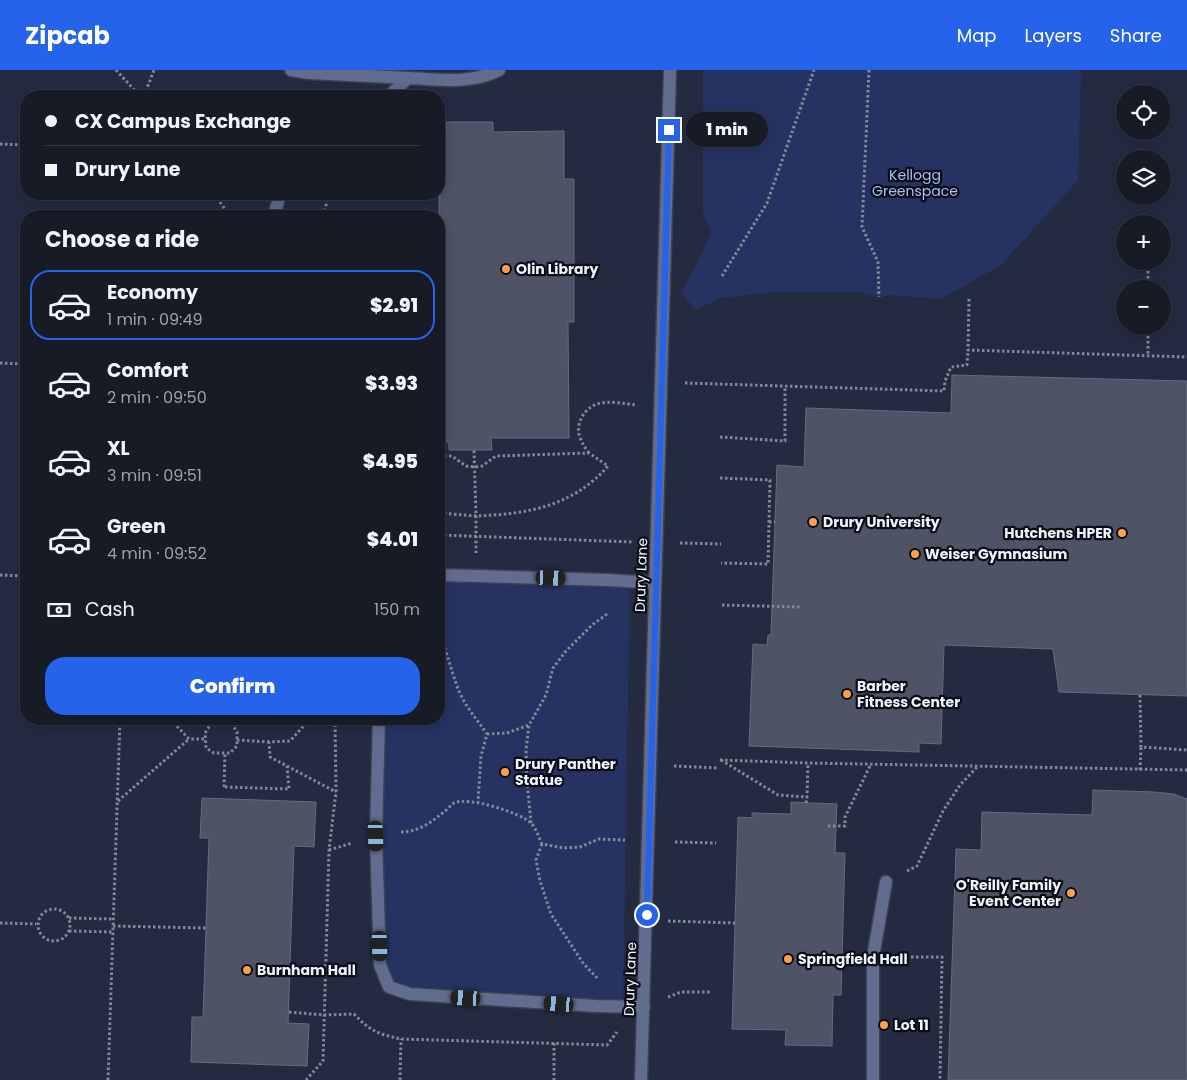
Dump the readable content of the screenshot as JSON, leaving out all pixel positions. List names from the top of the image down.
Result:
{
  "streets": {
    "street": ["Drury Lane"]
  },
  "parks": ["Kellogg Greenspace"],
  "places": [
    "Olin Library",
    "Drury University",
    "Hutchens HPER",
    "Weiser Gymnasium",
    "Barber Fitness Center",
    "Drury Panther Statue",
    "O'Reilly Family Event Center",
    "Springfield Hall",
    "Burnham Hall",
    "Lot 11"
  ],
  "page": {
    "header": "Zipcab",
    "nav": ["Map", "Layers", "Share"],
    "map_buttons": ["+", "−"],
    "banner": ["CX Campus Exchange", "Drury Lane"],
    "bubble": "1 min",
    "heading": "Choose a ride",
    "list": [
      {
        "name": "Economy",
        "note": "1 min · 09:49",
        "value": "$2.91"
      },
      {
        "name": "Comfort",
        "note": "2 min · 09:50",
        "value": "$3.93"
      },
      {
        "name": "XL",
        "note": "3 min · 09:51",
        "value": "$4.95"
      },
      {
        "name": "Green",
        "note": "4 min · 09:52",
        "value": "$4.01"
      }
    ],
    "pay": ["Cash", "150 m"],
    "buttons": "Confirm"
  }
}
